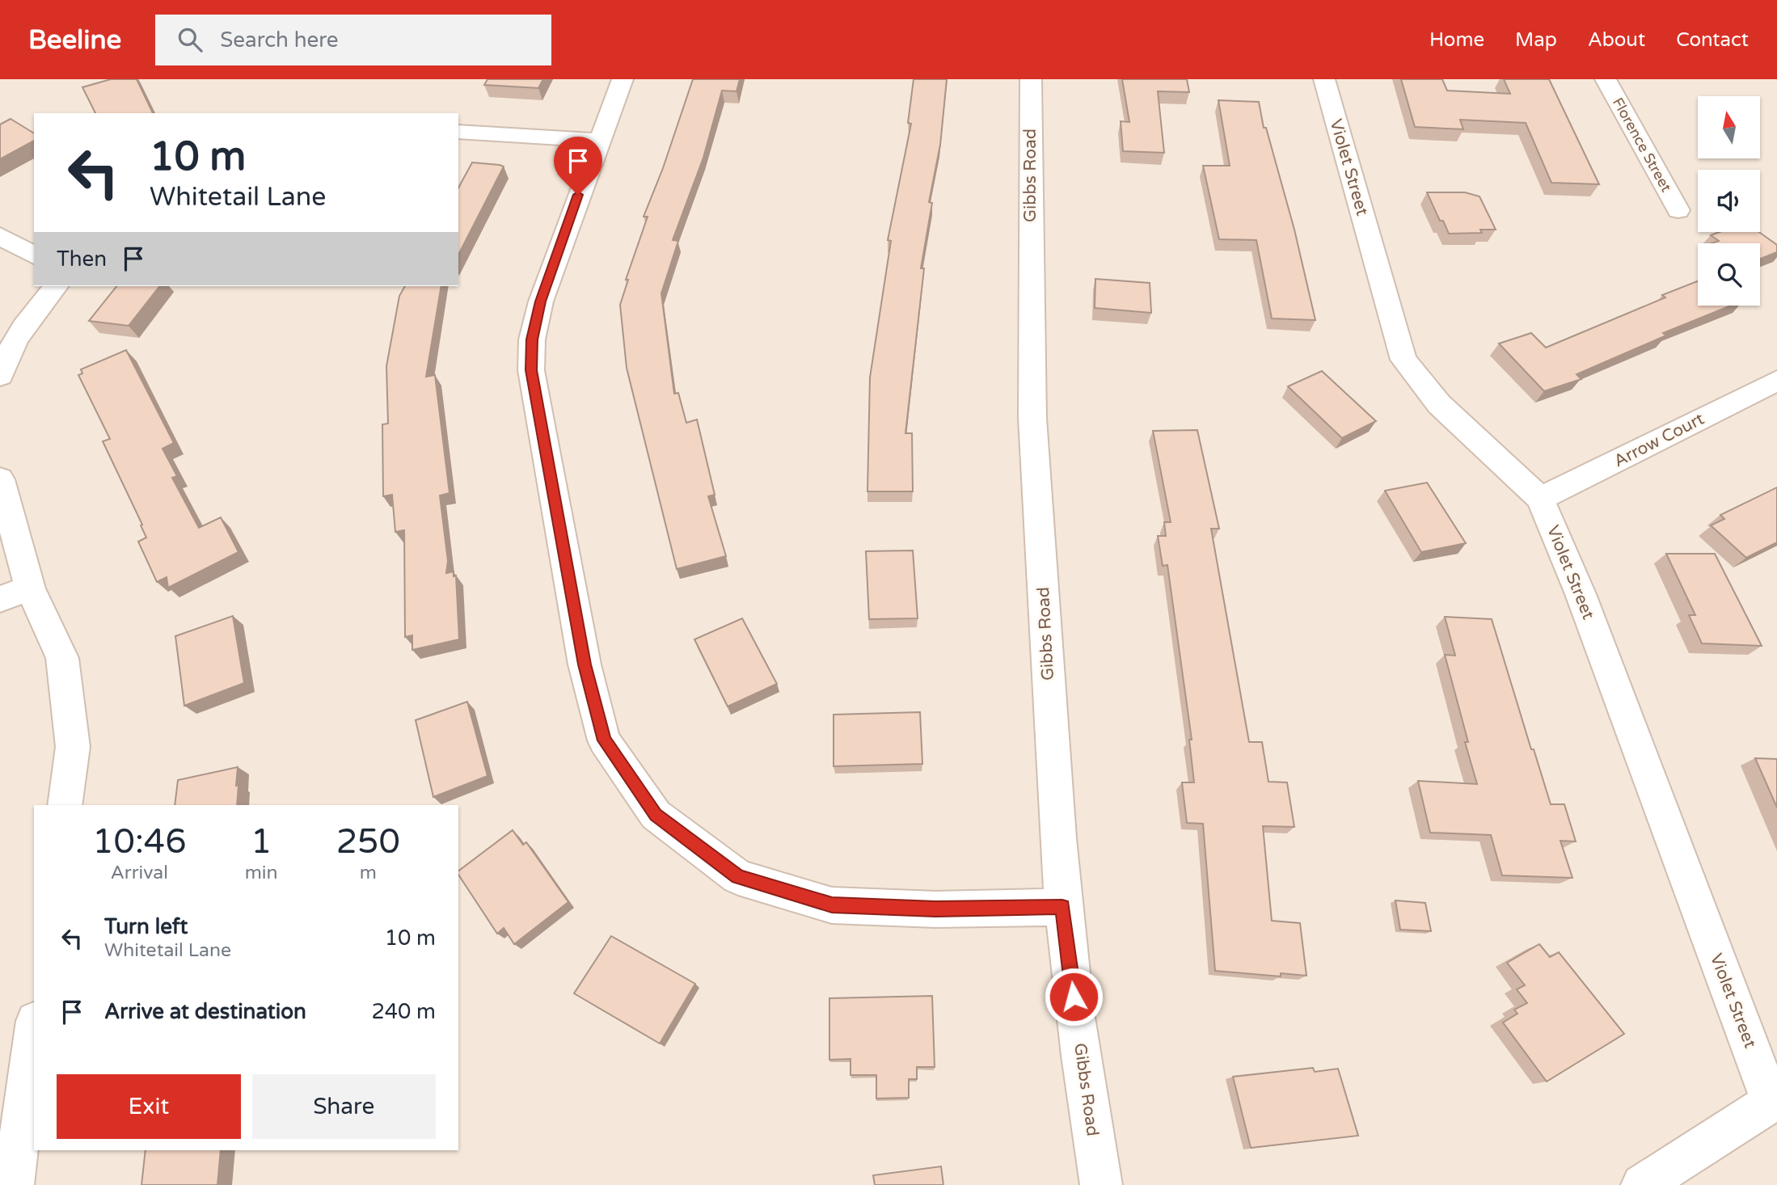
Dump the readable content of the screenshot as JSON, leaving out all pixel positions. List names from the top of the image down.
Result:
{
  "streets": {
    "street": [
      "Florence Street",
      "Violet Street",
      "Gibbs Road",
      "Arrow Court"
    ]
  },
  "crossings": [
    ["Violet Street", "Arrow Court"]
  ],
  "north": "top",
  "page": {
    "header": "Beeline",
    "search": "Search here",
    "nav": [
      "Home",
      "Map",
      "About",
      "Contact"
    ],
    "turn": ["10 m", "Whitetail Lane"],
    "then": "Then",
    "eta": [
      "10:46",
      "Arrival",
      "1",
      "min",
      "250",
      "m"
    ],
    "list": [
      {
        "name": "Turn left",
        "note": "Whitetail Lane",
        "value": "10 m"
      },
      {
        "name": "Arrive at destination",
        "value": "240 m"
      }
    ],
    "buttons": ["Exit", "Share"]
  }
}
